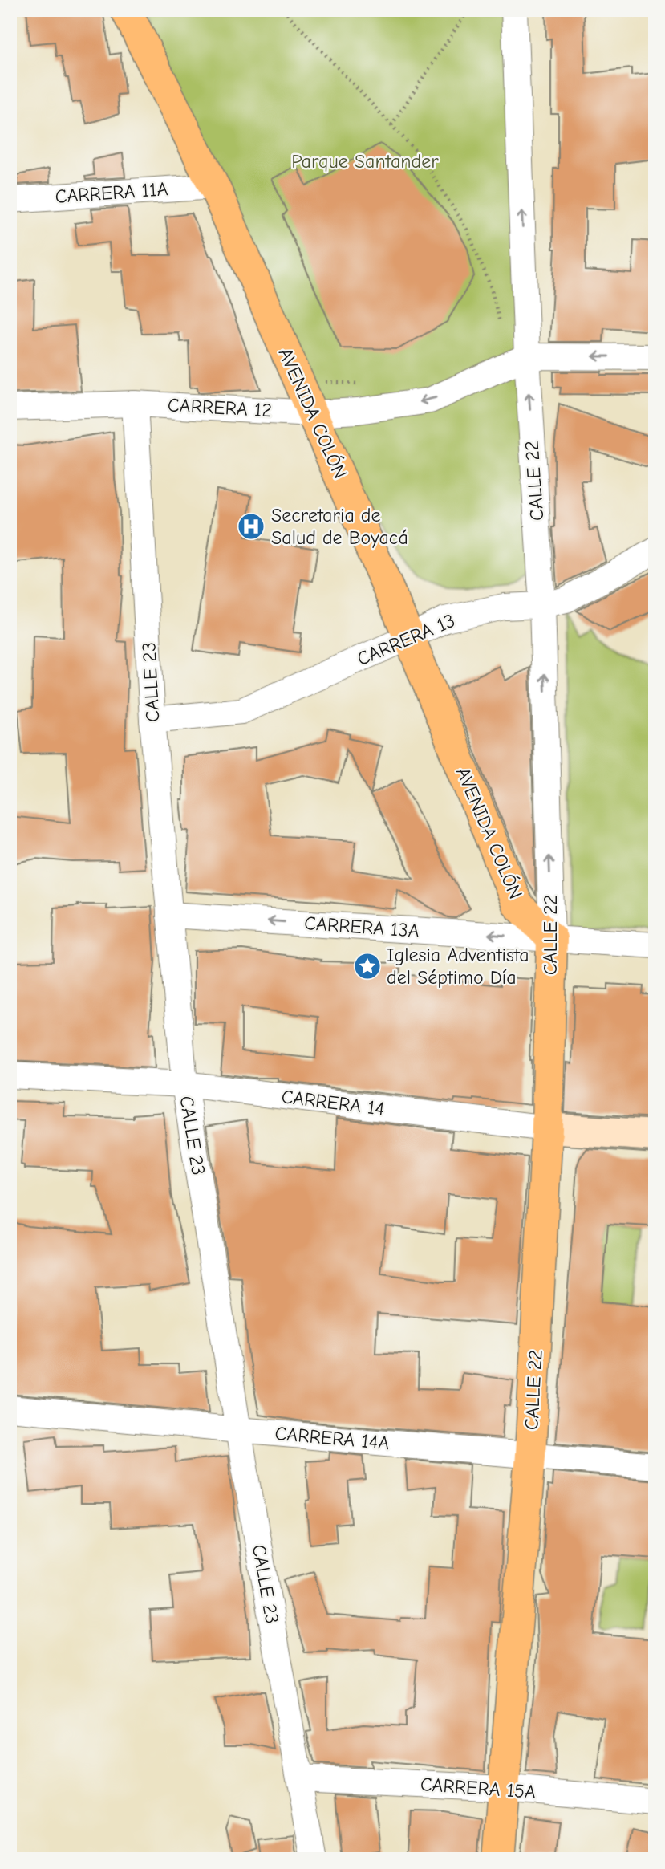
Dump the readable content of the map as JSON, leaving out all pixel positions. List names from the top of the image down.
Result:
{
  "streets": {
    "main road": ["AVENIDA COLÓN", "CALLE 22"],
    "street": [
      "CARRERA 11A",
      "CARRERA 12",
      "CARRERA 13",
      "CALLE 23",
      "CARRERA 13A",
      "CARRERA 14",
      "CARRERA 14A",
      "CARRERA 15A"
    ]
  },
  "crossings": [
    ["CARRERA 11A", "AVENIDA COLÓN"],
    ["CARRERA 12", "AVENIDA COLÓN"],
    ["CARRERA 12", "CALLE 22"],
    ["CARRERA 12", "CALLE 23"],
    ["AVENIDA COLÓN", "CALLE 22"],
    ["AVENIDA COLÓN", "CARRERA 13"],
    ["AVENIDA COLÓN", "CARRERA 13A"],
    ["CALLE 22", "CARRERA 13"],
    ["CALLE 22", "CARRERA 13A"],
    ["CALLE 22", "CARRERA 14"],
    ["CALLE 22", "CARRERA 14A"],
    ["CALLE 22", "CARRERA 15A"],
    ["CARRERA 13", "CALLE 23"],
    ["CALLE 23", "CARRERA 13A"],
    ["CALLE 23", "CARRERA 14"],
    ["CALLE 23", "CARRERA 14A"],
    ["CALLE 23", "CARRERA 15A"]
  ],
  "one_way": ["CARRERA 12", "CALLE 22", "CARRERA 13A"],
  "parks": ["Parque Santander"],
  "places": {
    "hospital": ["Secretaria de Salud de Boyacá"],
    "place": ["Iglesia Adventista del Séptimo Día"]
  }
}
